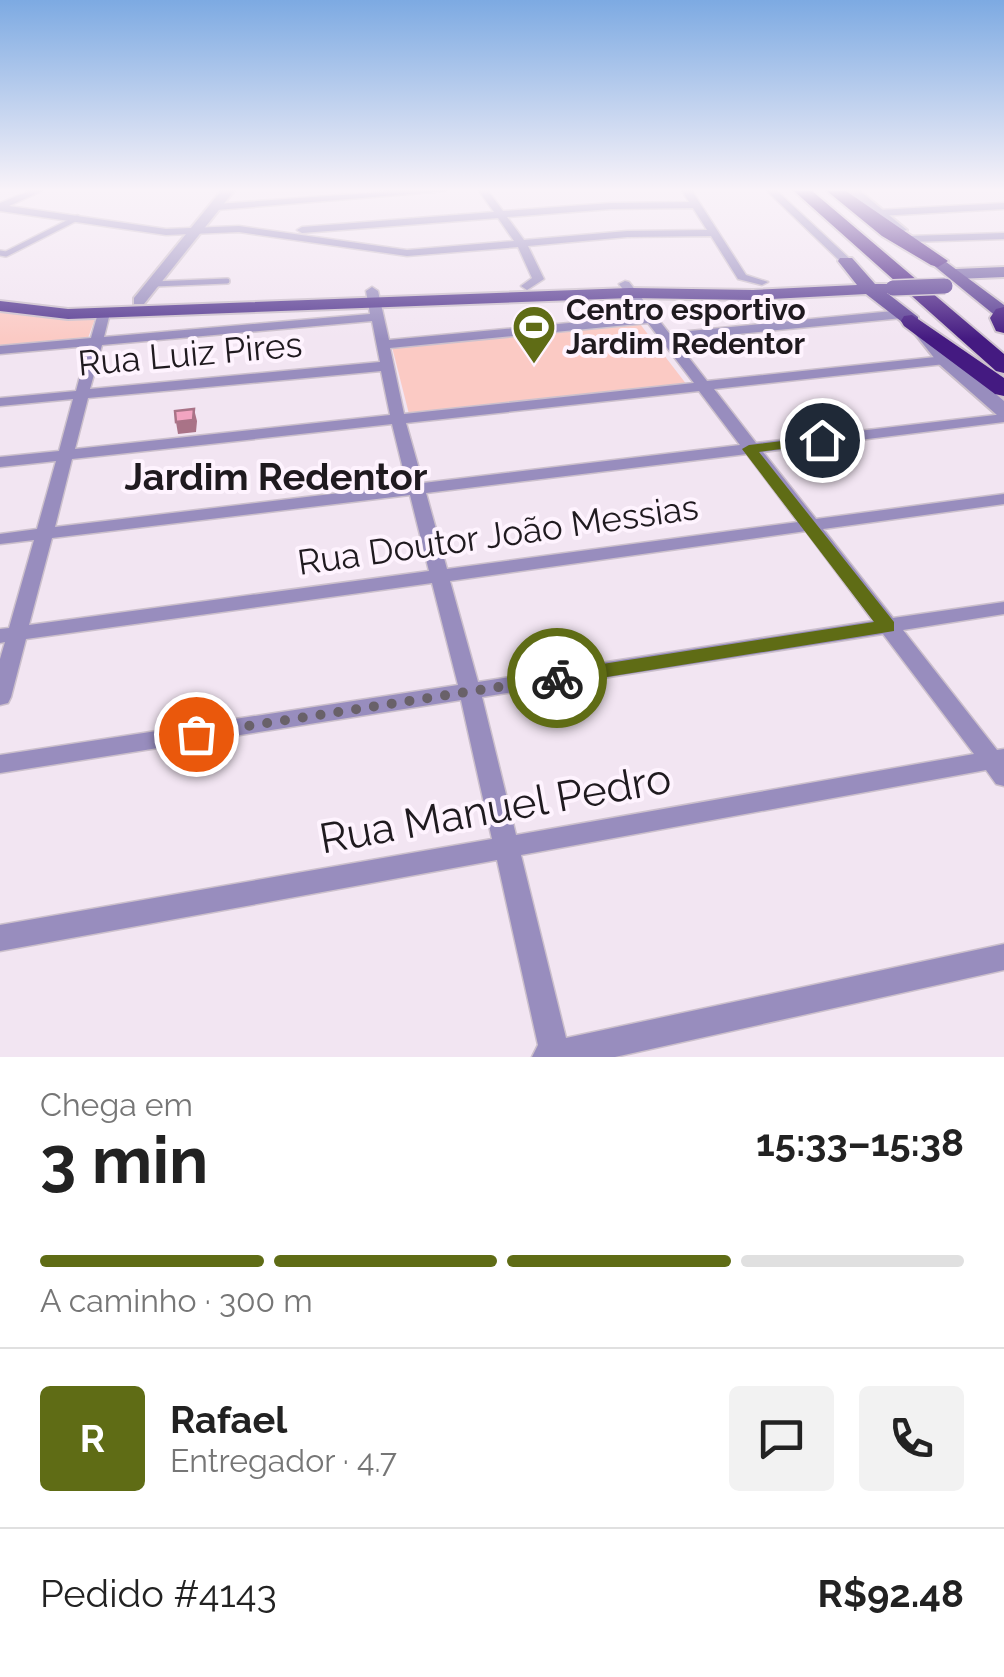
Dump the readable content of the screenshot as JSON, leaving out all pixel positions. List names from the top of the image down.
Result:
{
  "streets": {
    "street": ["Rua Luiz Pires", "Rua Doutor João Messias", "Rua Manuel Pedro"]
  },
  "districts": ["Jardim Redentor"],
  "places": {
    "sports": ["Centro esportivo Jardim Redentor"]
  },
  "page": {
    "heading": ["3 min", "Chega em", "15:33–15:38"],
    "panel": [
      "Rafael",
      "Entregador · 4.7",
      "Pedido #4143",
      "R$92.48"
    ],
    "bar": "A caminho · 300 m",
    "round": "R"
  }
}
